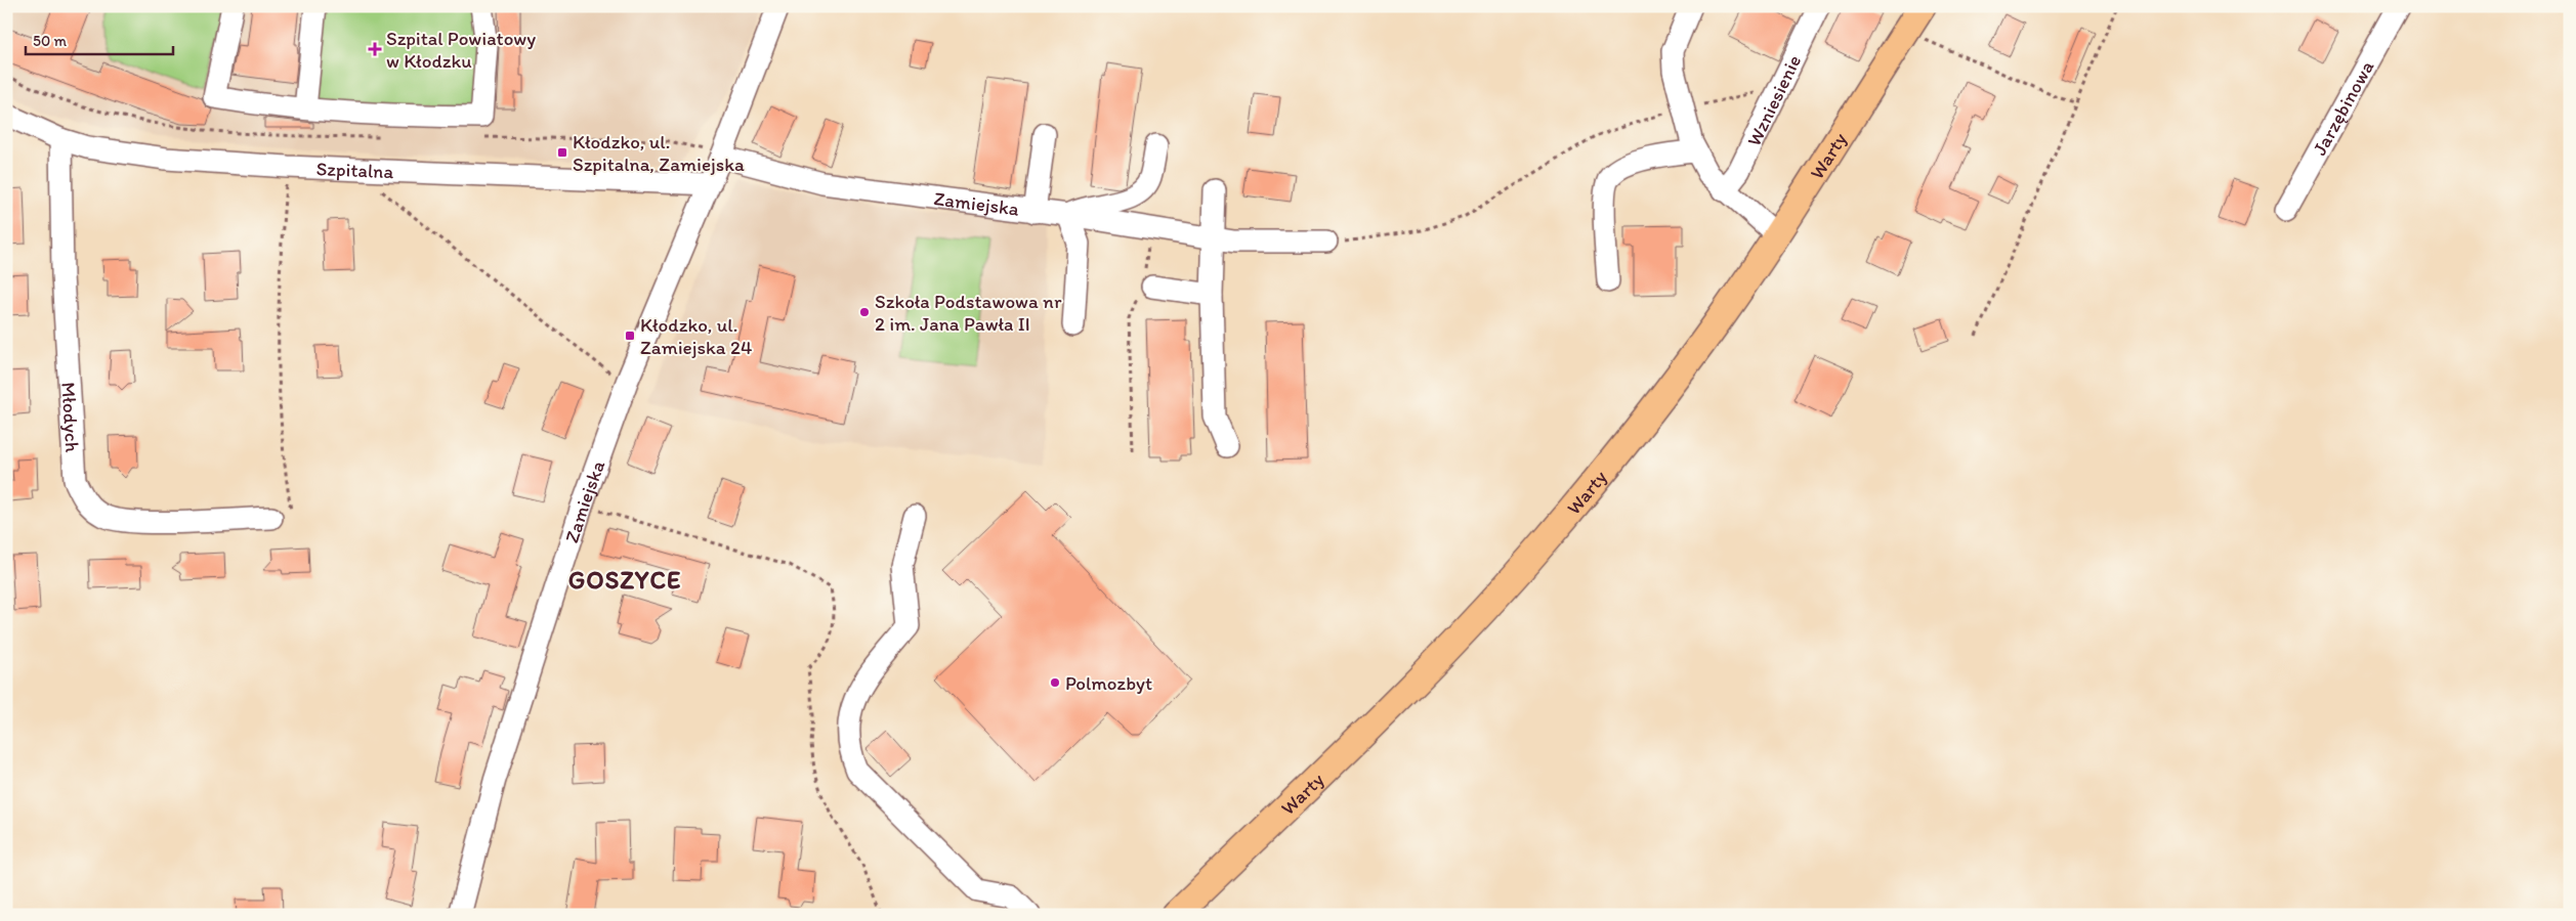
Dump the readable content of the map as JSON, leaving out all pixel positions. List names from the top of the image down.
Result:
{
  "streets": {
    "main road": ["Warty"],
    "street": [
      "Wzniesienie",
      "Jarzębinowa",
      "Szpitalna",
      "Zamiejska",
      "Młodych"
    ]
  },
  "crossings": [
    ["Szpitalna", "Zamiejska"],
    ["Szpitalna", "Młodych"]
  ],
  "districts": ["GOSZYCE"],
  "places": {
    "health": ["Szpital Powiatowy w Kłodzku"],
    "transit": ["Kłodzko, ul. Szpitalna, Zamiejska", "Kłodzko, ul. Zamiejska 24"],
    "other": ["Szkoła Podstawowa nr 2 im. Jana Pawła II", "Polmozbyt"]
  },
  "scale_bar": "50 m"
}
